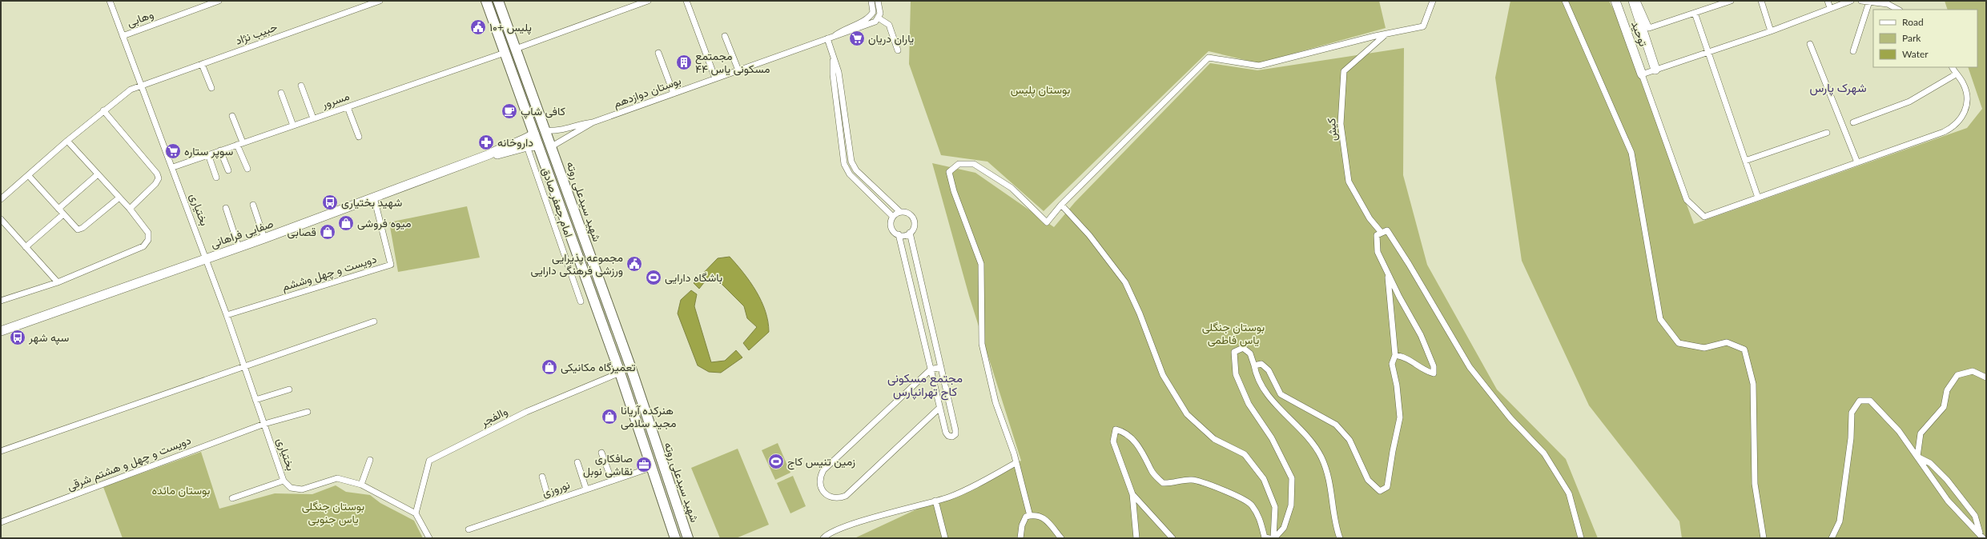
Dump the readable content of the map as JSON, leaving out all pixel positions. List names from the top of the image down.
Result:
{
  "streets": {
    "main road": ["توحید", "شهید سیدعلی روته", "صفایی فراهانی"],
    "street": [
      "وهابی",
      "حبیب نژاد",
      "بوستان دوازدهم",
      "مسرور",
      "کیش",
      "امام جعفر صادق",
      "بختیاری",
      "دویست و چهل وششم",
      "والفجر",
      "دویست و چهل و هشتم شرقی",
      "نوروزی"
    ]
  },
  "crossings": [
    ["وهابی", "بختیاری"],
    ["حبیب نژاد", "بختیاری"],
    ["بوستان دوازدهم", "شهید سیدعلی روته"],
    ["مسرور", "بختیاری"],
    ["امام جعفر صادق", "صفایی فراهانی"],
    ["بختیاری", "صفایی فراهانی"],
    ["بختیاری", "دویست و چهل وششم"],
    ["بختیاری", "دویست و چهل و هشتم شرقی"],
    ["صفایی فراهانی", "دویست و چهل وششم"]
  ],
  "districts": ["شهرک پارس", "مجتمع مسکونی کاج تهرانپارس"],
  "parks": [
    "بوستان پلیس",
    "بوستان جنگلی یاس فاطمی",
    "بوستان مائده",
    "بوستان جنگلی یاس جنوبی"
  ],
  "places": {
    "public building": ["پلیس +۱۰", "مجموعه پذیرایی ورزشی فرهنگی دارایی"],
    "supermarket": ["یاران دریان", "سوپر ستاره"],
    "building": ["مجمتمع مسکونی یاس ۴۴"],
    "cafe": ["کافی شاپ"],
    "pharmacy": ["داروخانه"],
    "bus stop": ["شهید بختیاری", "سپه شهر"],
    "shop": [
      "میوه فروشی",
      "قصابی",
      "تعمیرگاه مکانیکی",
      "هنرکده آریانا مجید سلامی"
    ],
    "sports": ["باشگاه دارایی", "زمین تنیس کاج"],
    "office": ["صافکاری نقاشی نوبل"]
  },
  "legend": ["Road", "Park", "Water"]
}
